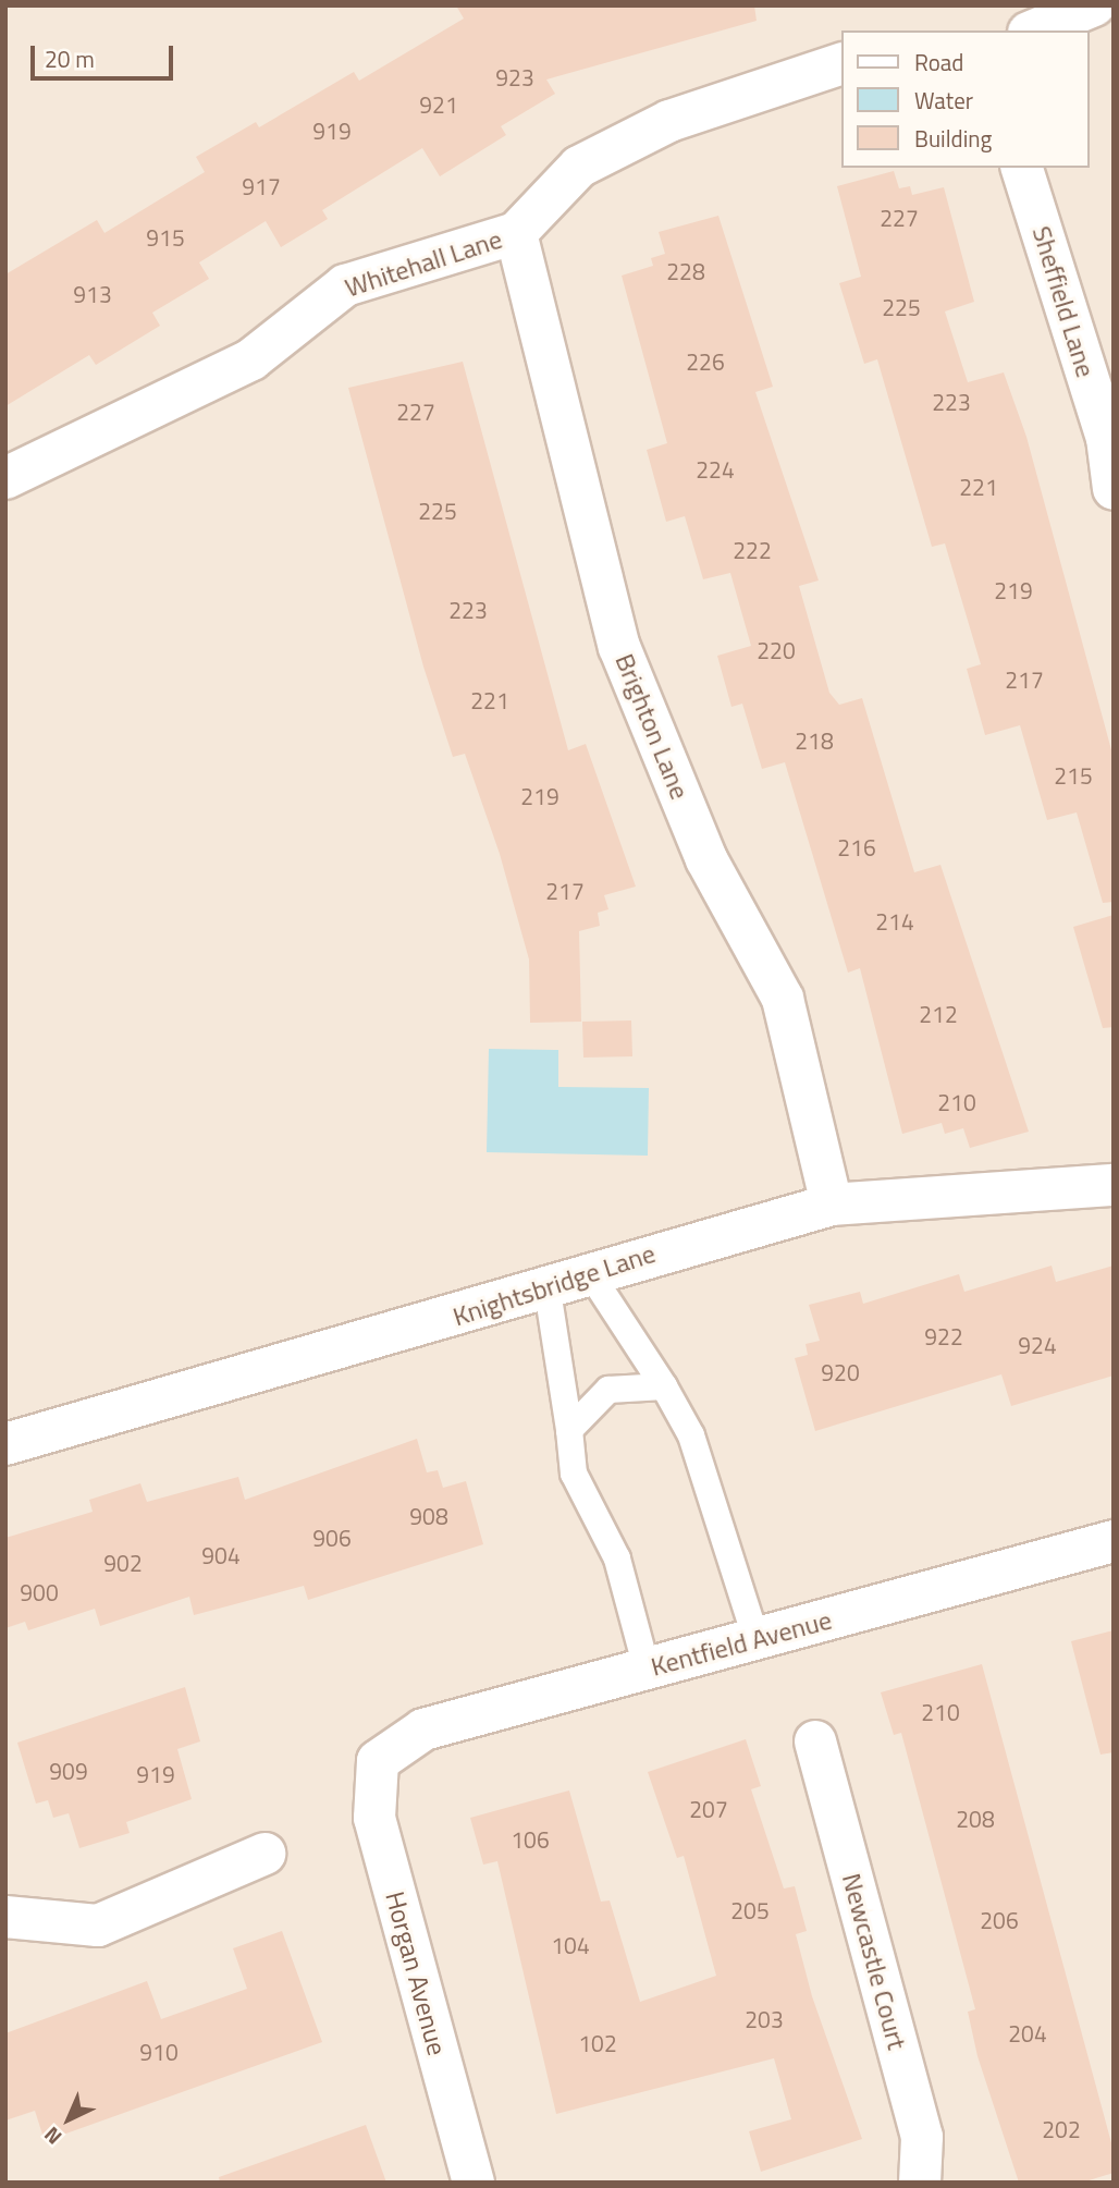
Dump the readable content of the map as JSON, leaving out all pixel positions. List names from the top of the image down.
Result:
{
  "streets": {
    "street": [
      "Whitehall Lane",
      "Sheffield Lane",
      "Brighton Lane",
      "Knightsbridge Lane",
      "Kentfield Avenue",
      "Newcastle Court",
      "Horgan Avenue"
    ]
  },
  "crossings": [
    ["Whitehall Lane", "Brighton Lane"],
    ["Brighton Lane", "Knightsbridge Lane"],
    ["Kentfield Avenue", "Horgan Avenue"]
  ],
  "house_numbers": [
    "923",
    "921",
    "919",
    "917",
    "227",
    "915",
    "228",
    "913",
    "225",
    "226",
    "223",
    "227",
    "224",
    "221",
    "225",
    "222",
    "219",
    "223",
    "220",
    "217",
    "221",
    "218",
    "215",
    "219",
    "216",
    "217",
    "214",
    "212",
    "210",
    "922",
    "924",
    "920",
    "908",
    "906",
    "904",
    "902",
    "900",
    "210",
    "909",
    "919",
    "207",
    "208",
    "106",
    "205",
    "206",
    "104",
    "203",
    "204",
    "102",
    "910",
    "202"
  ],
  "legend": ["Road", "Water", "Building"],
  "scale_bar": "20 m",
  "north": "bottom left"
}
